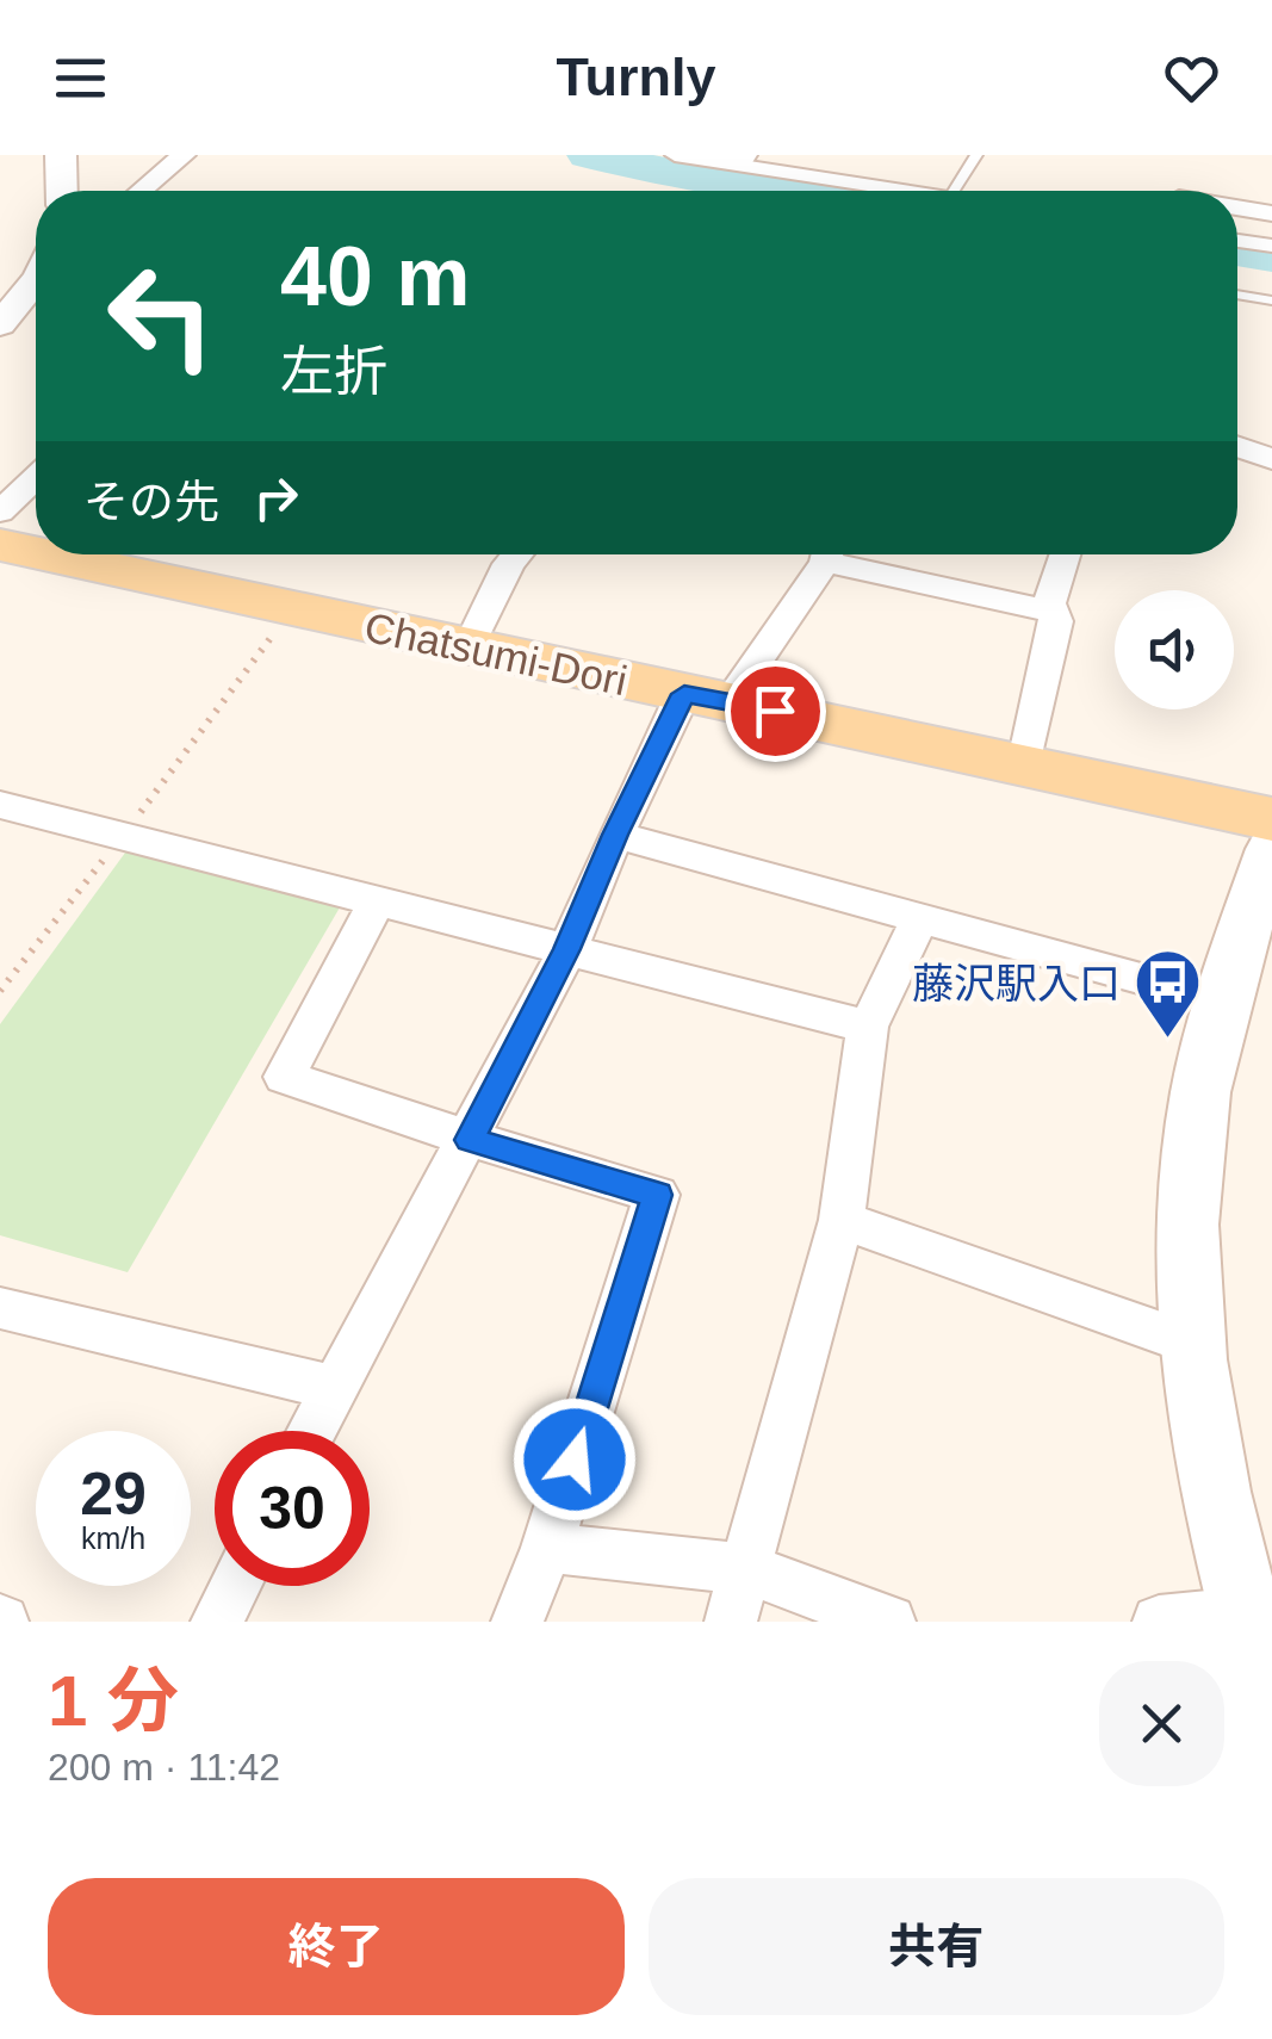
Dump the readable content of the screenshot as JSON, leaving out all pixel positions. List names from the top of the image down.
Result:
{
  "streets": {
    "main road": ["Chatsumi-Dori"]
  },
  "places": {
    "bus stop": ["藤沢駅入口"]
  },
  "page": {
    "header": "Turnly",
    "turn": ["40 m", "左折"],
    "then": "その先",
    "speed": "29 km/h",
    "limit": "30",
    "heading": ["1 分", "200 m · 11:42"],
    "buttons": ["終了", "共有"]
  }
}
